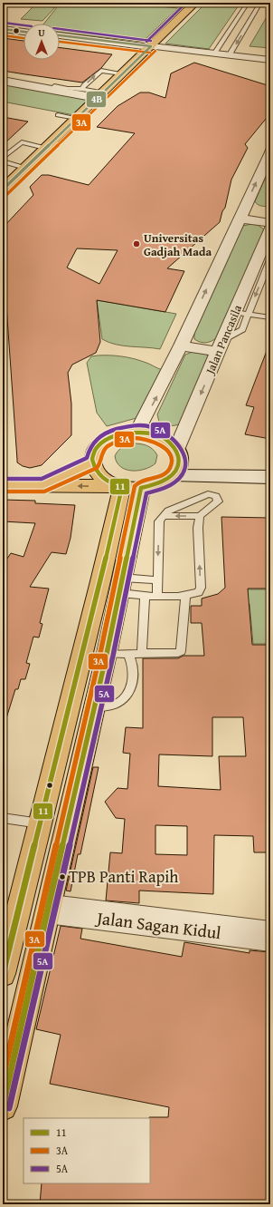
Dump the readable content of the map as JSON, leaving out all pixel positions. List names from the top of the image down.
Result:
{
  "streets": {
    "street": ["Jalan Pancasila", "Jalan Sagan Kidul"]
  },
  "places": ["Universitas Gadjah Mada", "TPB Panti Rapih"],
  "lines": [
    "transit line 5A",
    "transit line 4B",
    "transit line 3A",
    "transit line 11"
  ],
  "legend": ["11", "3A", "5A"],
  "north": "top"
}
